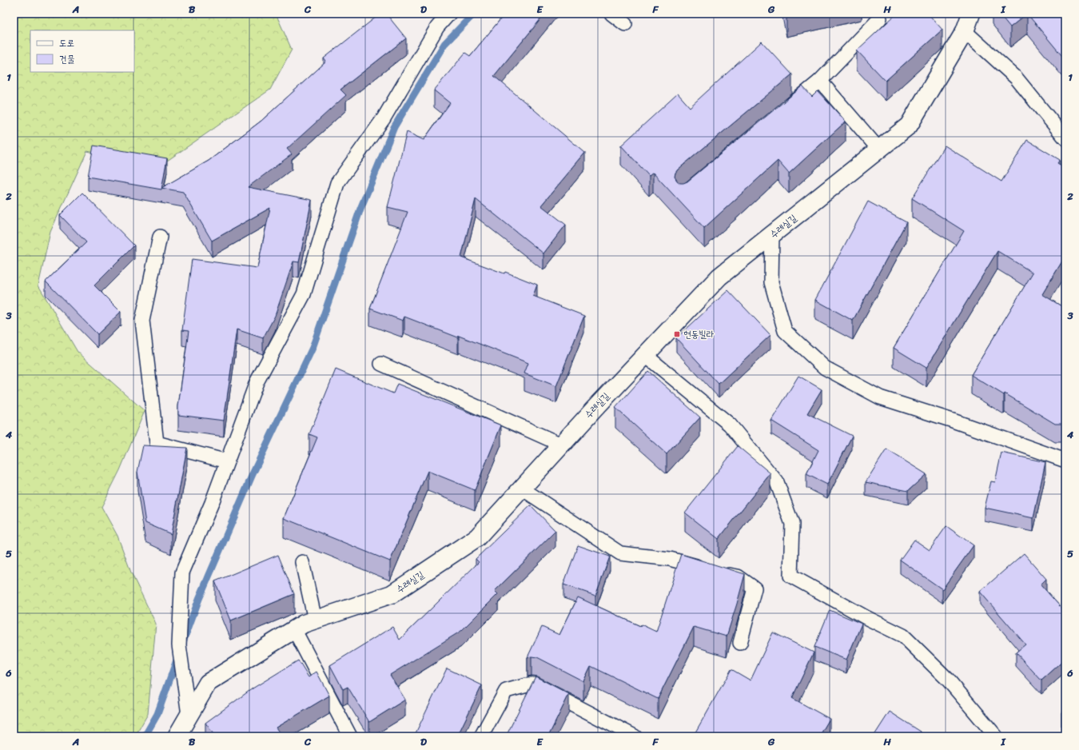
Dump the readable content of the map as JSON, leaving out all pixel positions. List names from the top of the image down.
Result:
{
  "streets": {
    "street": ["수레실길"]
  },
  "places": {
    "transit": ["현동빌라"]
  },
  "legend": ["도로", "건물"],
  "grid": {
    "columns": [
      "A",
      "B",
      "C",
      "D",
      "E",
      "F",
      "G",
      "H",
      "I"
    ],
    "rows": [
      "1",
      "2",
      "3",
      "4",
      "5",
      "6"
    ]
  }
}
